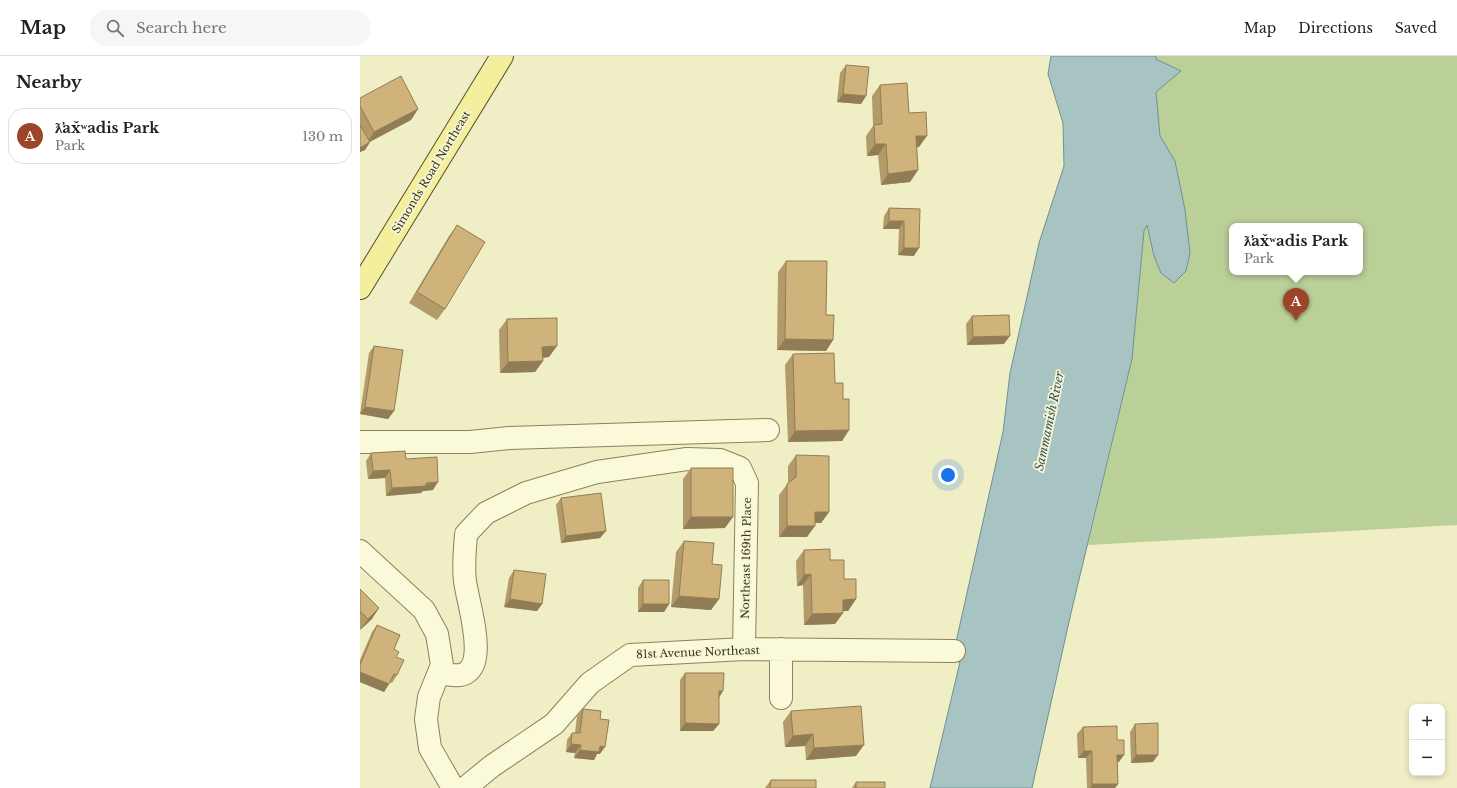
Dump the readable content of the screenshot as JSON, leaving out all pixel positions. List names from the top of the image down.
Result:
{
  "streets": {
    "main road": ["Simonds Road Northeast"],
    "street": ["Northeast 169th Place", "81st Avenue Northeast"]
  },
  "crossings": [
    ["Northeast 169th Place", "81st Avenue Northeast"]
  ],
  "water": ["Sammamish River"],
  "page": {
    "header": "Map",
    "search": "Search here",
    "nav": ["Map", "Directions", "Saved"],
    "heading": "Nearby",
    "list": [
      {
        "mark": "A",
        "name": "ƛ̕ax̌ʷadis Park",
        "note": "Park",
        "value": "130 m"
      }
    ],
    "popup": ["ƛ̕ax̌ʷadis Park", "Park"],
    "pins": "A",
    "map_buttons": ["+", "−"]
  }
}
